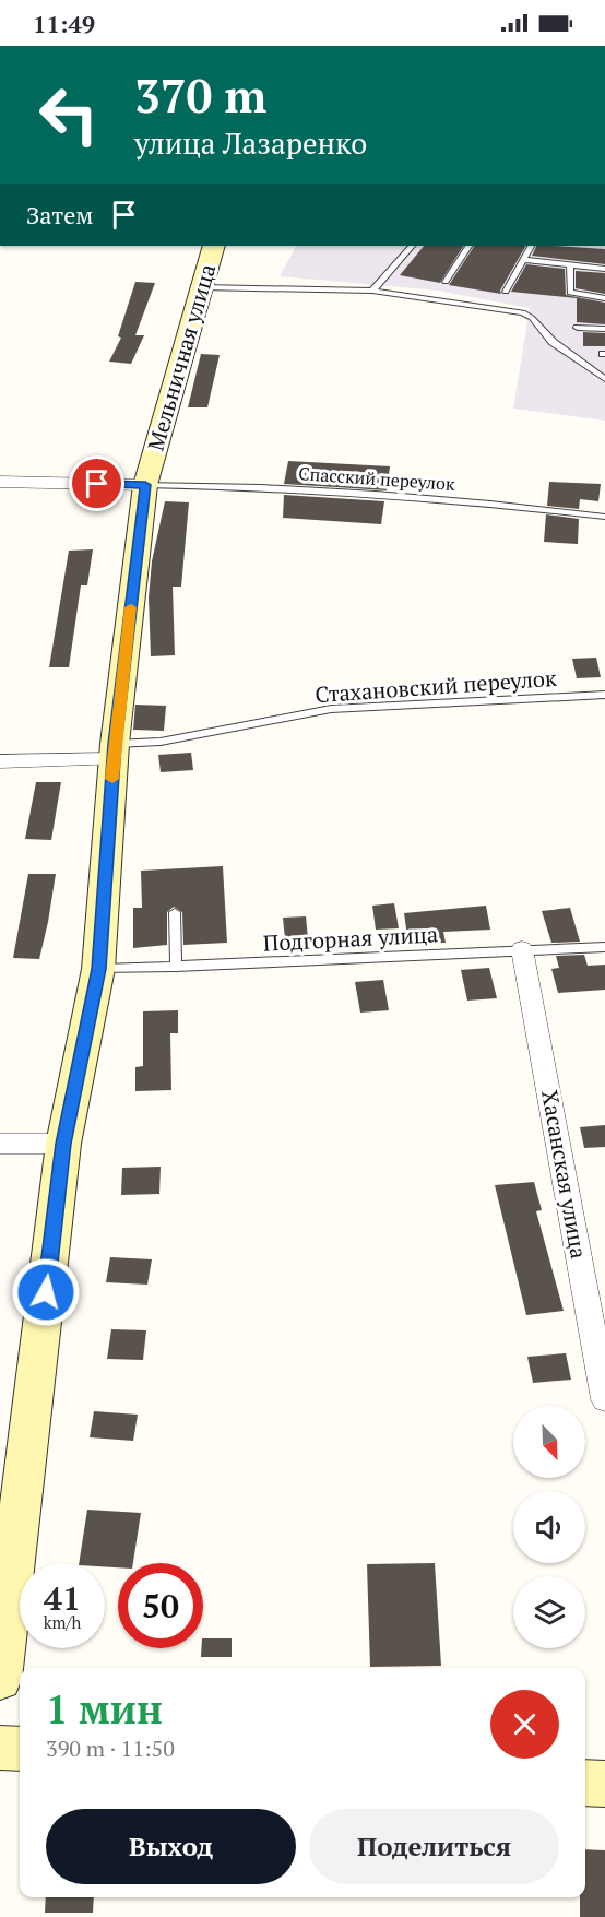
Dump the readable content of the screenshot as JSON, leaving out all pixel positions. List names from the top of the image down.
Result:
{
  "streets": {
    "main road": ["Мельничная улица"],
    "street": ["Хасанская улица"],
    "lane": ["Спасский переулок", "Стахановский переулок", "Подгорная улица"]
  },
  "crossings": [
    ["Мельничная улица", "Спасский переулок"],
    ["Мельничная улица", "Стахановский переулок"],
    ["Мельничная улица", "Подгорная улица"],
    ["Подгорная улица", "Хасанская улица"]
  ],
  "north": "bottom right",
  "page": {
    "status": "11:49",
    "turn": ["370 m", "улица Лазаренко"],
    "then": "Затем",
    "speed": "41 km/h",
    "limit": "50",
    "heading": ["1 мин", "390 m · 11:50"],
    "buttons": ["Выход", "Поделиться"]
  }
}
